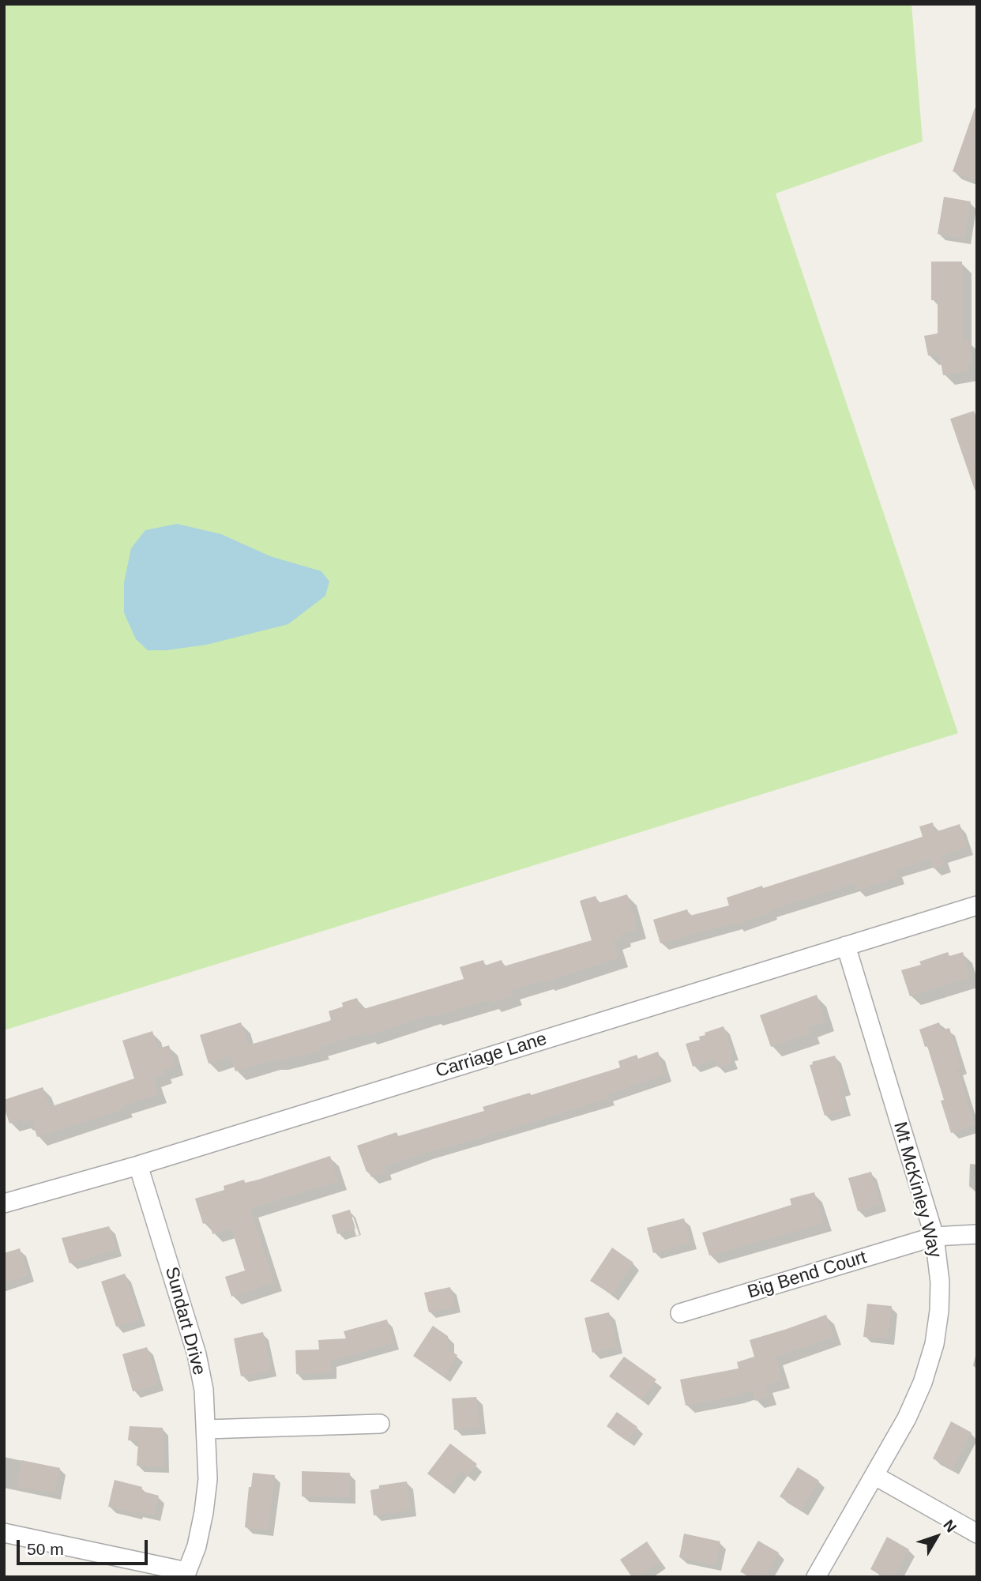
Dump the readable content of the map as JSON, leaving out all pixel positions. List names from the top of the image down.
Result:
{
  "streets": {
    "street": [
      "Carriage Lane",
      "Mt McKinley Way",
      "Big Bend Court",
      "Sundart Drive"
    ]
  },
  "crossings": [
    ["Carriage Lane", "Mt McKinley Way"],
    ["Carriage Lane", "Sundart Drive"],
    ["Mt McKinley Way", "Big Bend Court"]
  ],
  "scale_bar": "50 m",
  "north": "top right"
}
